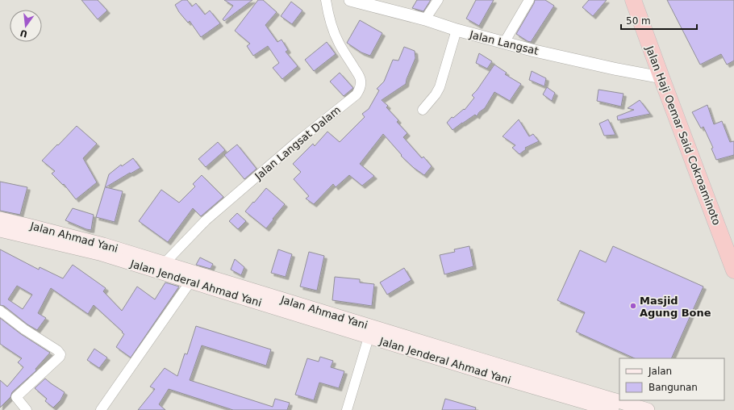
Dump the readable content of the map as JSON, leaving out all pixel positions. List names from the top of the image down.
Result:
{
  "streets": {
    "highway": ["Jalan Haji Oemar Said Cokroaminoto"],
    "main road": ["Jalan Ahmad Yani", "Jalan Jenderal Ahmad Yani"],
    "street": ["Jalan Langsat", "Jalan Langsat Dalam"]
  },
  "crossings": [
    ["Jalan Langsat", "Jalan Haji Oemar Said Cokroaminoto"],
    ["Jalan Langsat Dalam", "Jalan Ahmad Yani"],
    ["Jalan Ahmad Yani", "Jalan Jenderal Ahmad Yani"]
  ],
  "places": ["Masjid Agung Bone"],
  "legend": ["Jalan", "Bangunan"],
  "scale_bar": "50 m",
  "north": "bottom"
}
